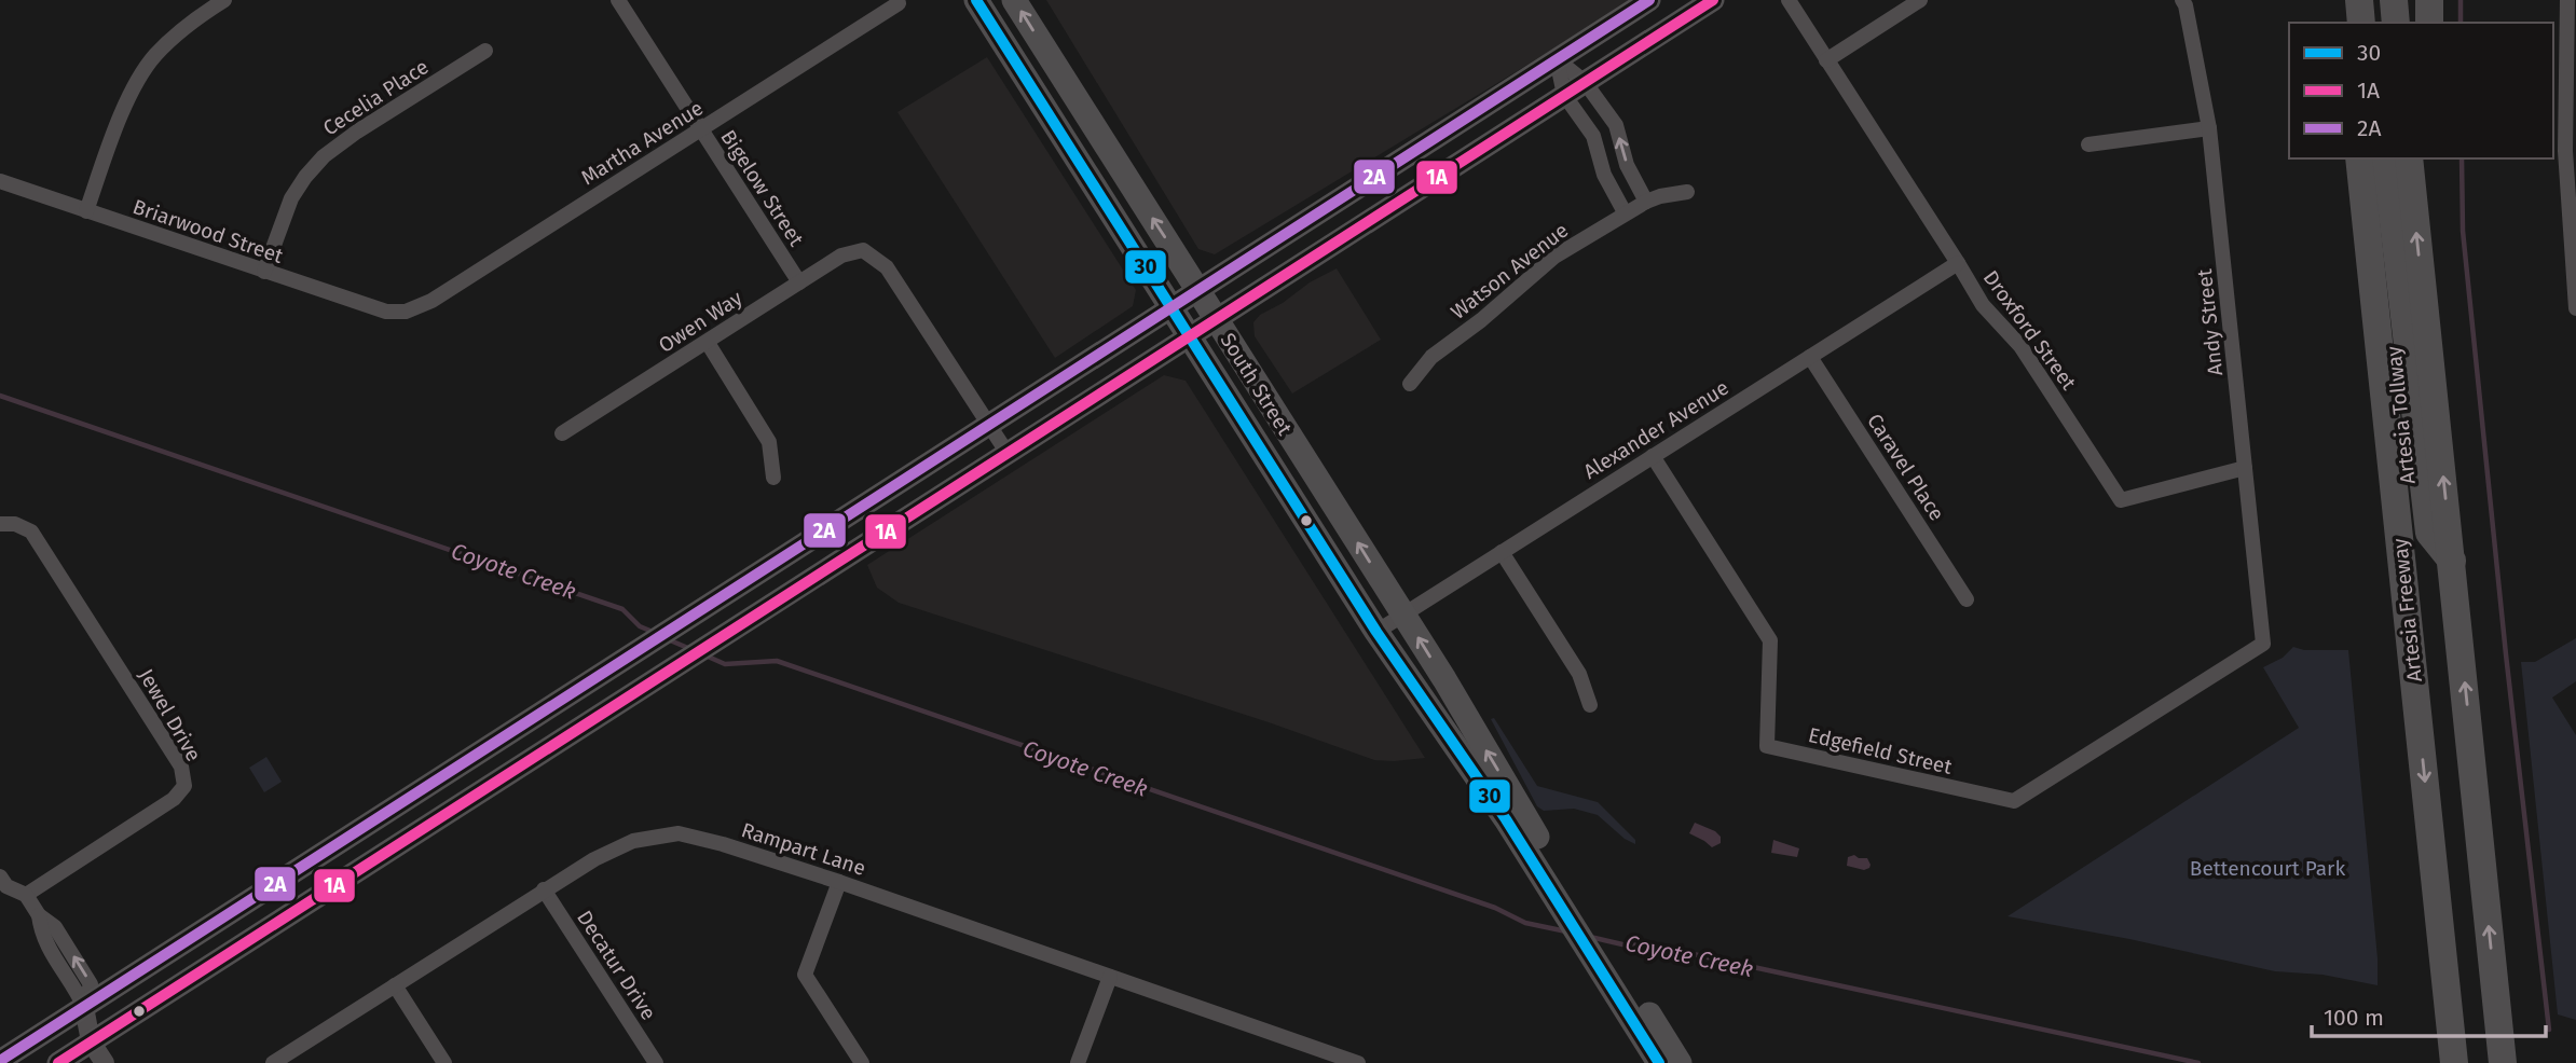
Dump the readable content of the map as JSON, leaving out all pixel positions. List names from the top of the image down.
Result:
{
  "streets": {
    "highway": ["Artesia Tollway", "Artesia Freeway"],
    "main road": ["South Street"],
    "street": [
      "Cecelia Place",
      "Martha Avenue",
      "Bigelow Street",
      "Briarwood Street",
      "Watson Avenue",
      "Owen Way",
      "Andy Street",
      "Droxford Street",
      "Alexander Avenue",
      "Caravel Place",
      "Jewel Drive",
      "Edgefield Street",
      "Rampart Lane",
      "Decatur Drive"
    ]
  },
  "crossings": [
    ["Cecelia Place", "Briarwood Street"],
    ["Martha Avenue", "Bigelow Street"],
    ["Martha Avenue", "Briarwood Street"],
    ["Bigelow Street", "Owen Way"],
    ["Andy Street", "Droxford Street"],
    ["Andy Street", "Edgefield Street"],
    ["Droxford Street", "Alexander Avenue"],
    ["South Street", "Alexander Avenue"],
    ["Artesia Tollway", "Artesia Freeway"],
    ["Alexander Avenue", "Caravel Place"],
    ["Alexander Avenue", "Edgefield Street"],
    ["Rampart Lane", "Decatur Drive"]
  ],
  "water": ["Coyote Creek"],
  "parks": ["Bettencourt Park"],
  "lines": ["transit line 30", "transit line 1A", "transit line 2A"],
  "legend": ["30", "1A", "2A"],
  "scale_bar": "100 m"
}
